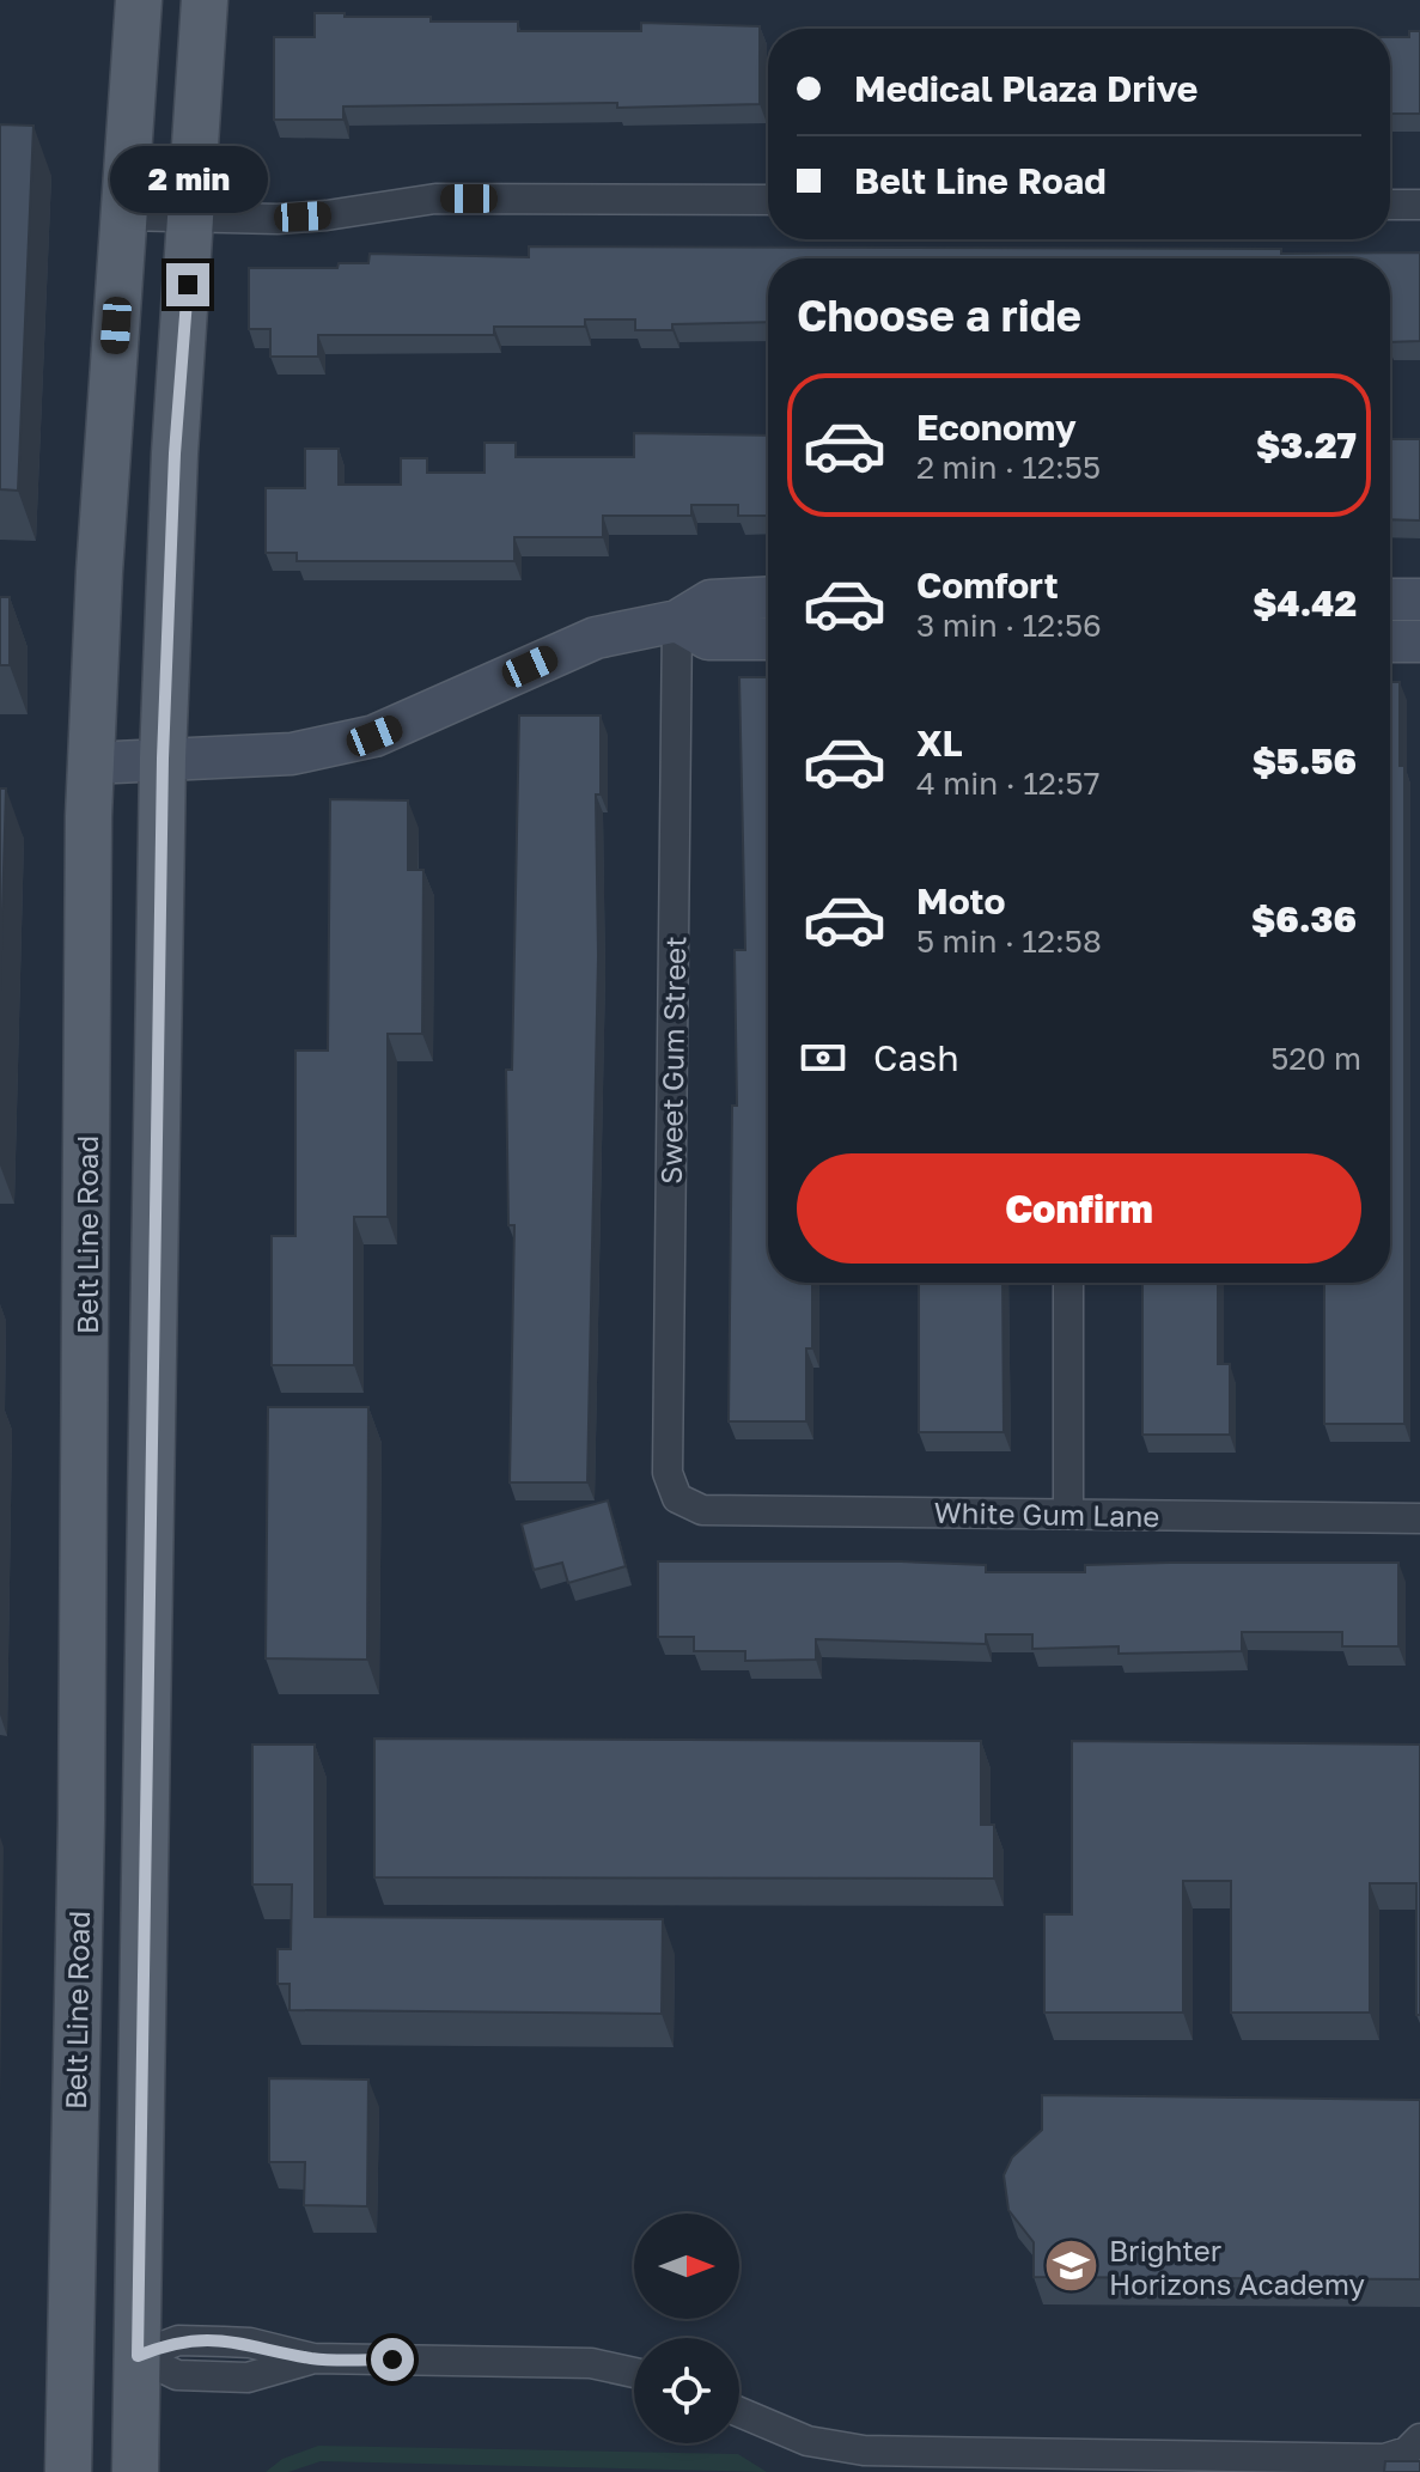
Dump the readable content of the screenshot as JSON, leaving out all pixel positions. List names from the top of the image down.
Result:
{
  "streets": {
    "main road": ["Belt Line Road"],
    "street": ["Sweet Gum Street", "White Gum Lane"]
  },
  "crossings": [
    ["Sweet Gum Street", "White Gum Lane"]
  ],
  "places": {
    "school or university": ["Brighter Horizons Academy"]
  },
  "north": "right",
  "page": {
    "banner": ["Medical Plaza Drive", "Belt Line Road"],
    "bubble": "2 min",
    "heading": "Choose a ride",
    "list": [
      {
        "name": "Economy",
        "note": "2 min · 12:55",
        "value": "$3.27"
      },
      {
        "name": "Comfort",
        "note": "3 min · 12:56",
        "value": "$4.42"
      },
      {
        "name": "XL",
        "note": "4 min · 12:57",
        "value": "$5.56"
      },
      {
        "name": "Moto",
        "note": "5 min · 12:58",
        "value": "$6.36"
      }
    ],
    "pay": ["Cash", "520 m"],
    "buttons": "Confirm"
  }
}
